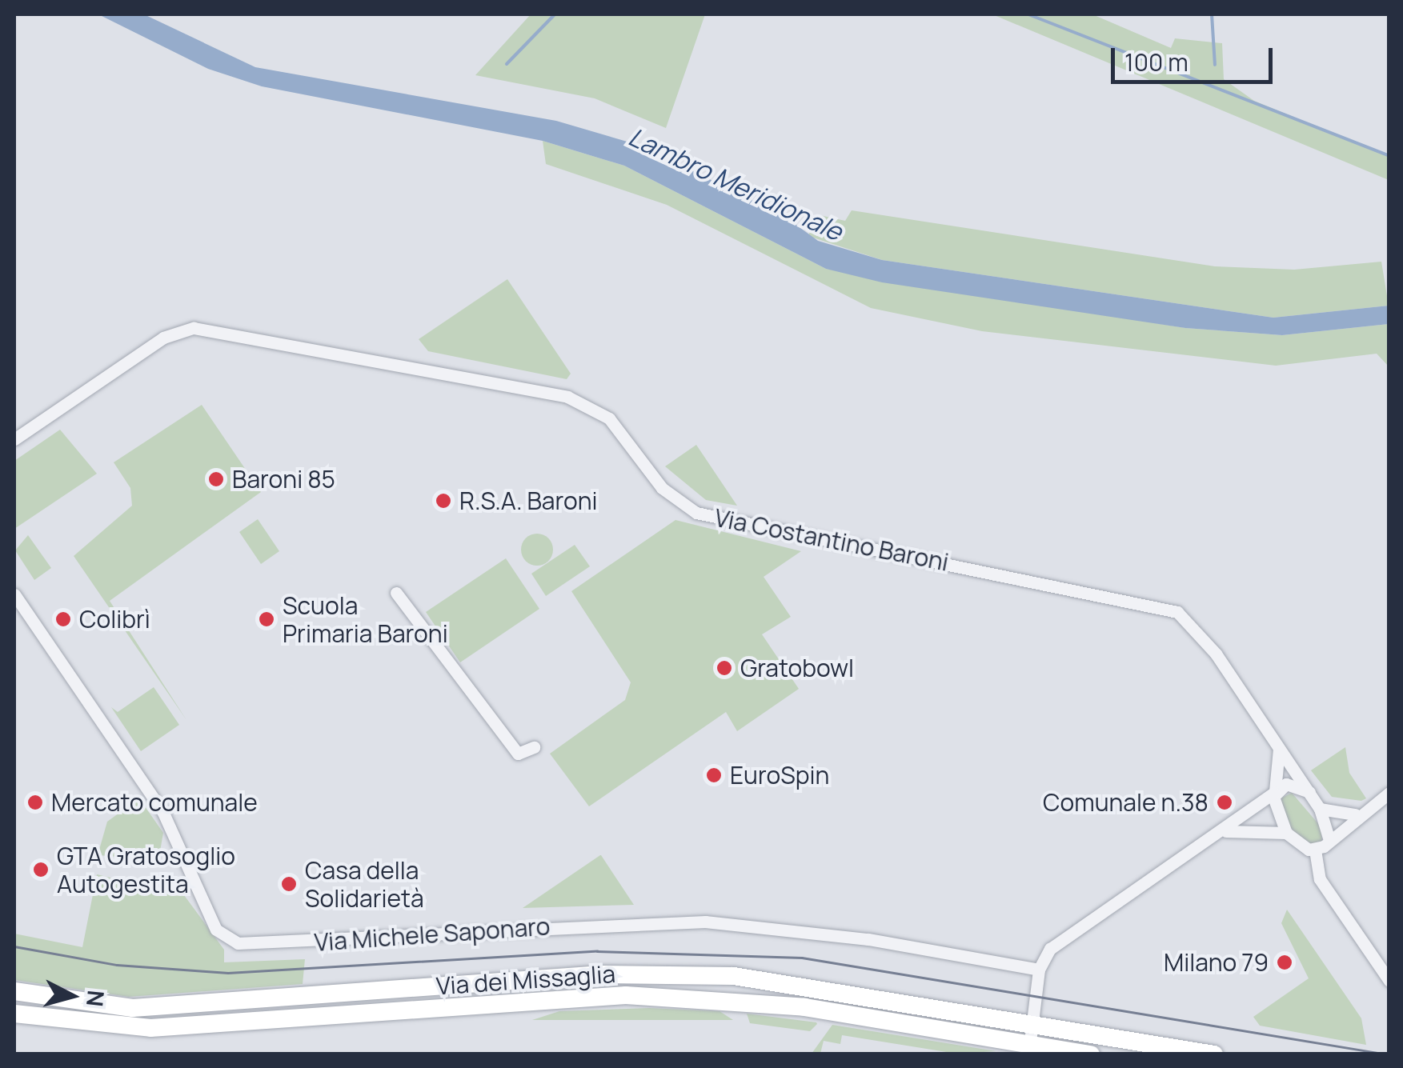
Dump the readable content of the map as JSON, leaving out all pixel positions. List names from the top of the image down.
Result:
{
  "streets": {
    "main road": ["Via dei Missaglia"],
    "street": ["Via Costantino Baroni", "Via Michele Saponaro"]
  },
  "water": ["Lambro Meridionale"],
  "places": [
    "Baroni 85",
    "R.S.A. Baroni",
    "Colibrì",
    "Scuola Primaria Baroni",
    "Gratobowl",
    "EuroSpin",
    "Mercato comunale",
    "Comunale n.38",
    "GTA Gratosoglio Autogestita",
    "Casa della Solidarietà",
    "Milano 79"
  ],
  "scale_bar": "100 m",
  "north": "right"
}
